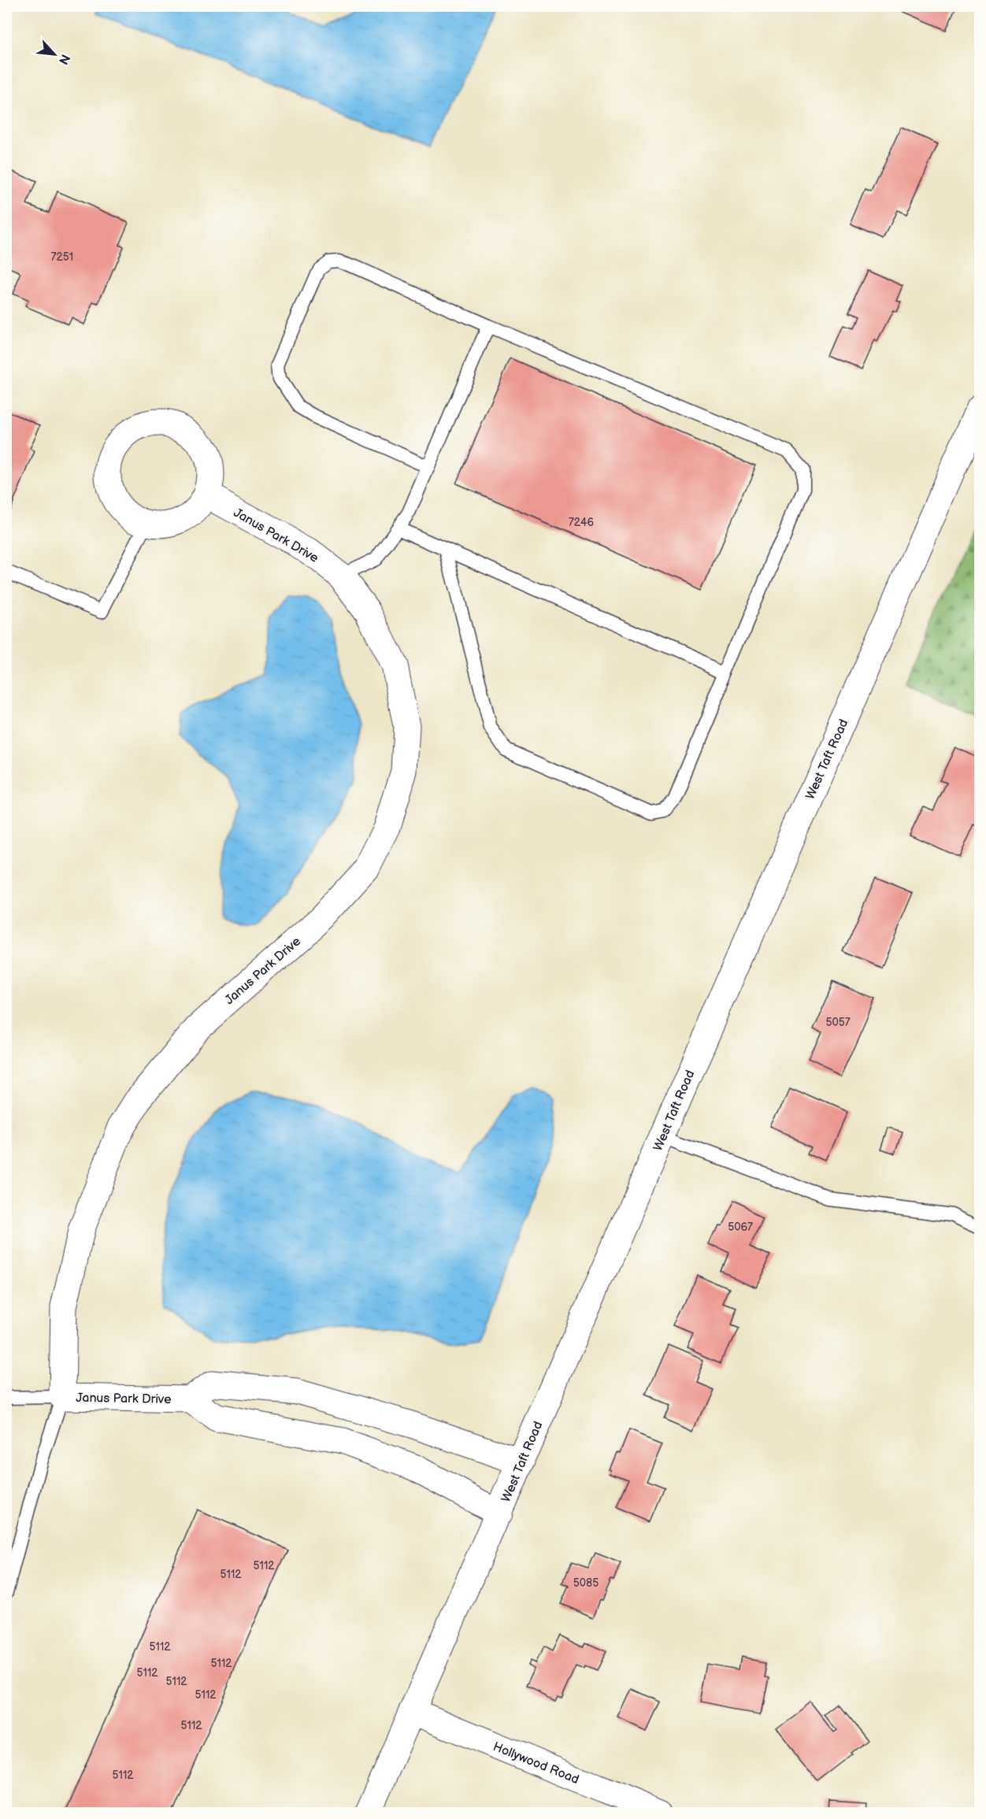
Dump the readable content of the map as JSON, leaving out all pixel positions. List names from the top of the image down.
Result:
{
  "streets": {
    "street": ["Janus Park Drive", "West Taft Road", "Hollywood Road"]
  },
  "crossings": [
    ["Janus Park Drive", "West Taft Road"],
    ["West Taft Road", "Hollywood Road"]
  ],
  "house_numbers": [
    "7251",
    "7246",
    "5057",
    "5067",
    "5112",
    "5112",
    "5085",
    "5112",
    "5112",
    "5112",
    "5112",
    "5112",
    "5112",
    "5112"
  ],
  "north": "bottom right"
}
